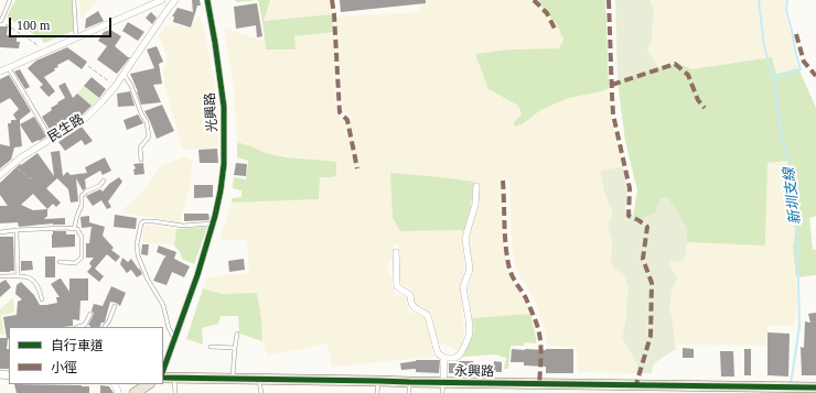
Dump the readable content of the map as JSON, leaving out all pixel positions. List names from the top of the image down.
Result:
{
  "streets": {
    "main road": ["永興路"],
    "street": ["光興路", "民生路"]
  },
  "water": ["新圳支線"],
  "legend": ["自行車道", "小徑"],
  "scale_bar": "100 m"
}
